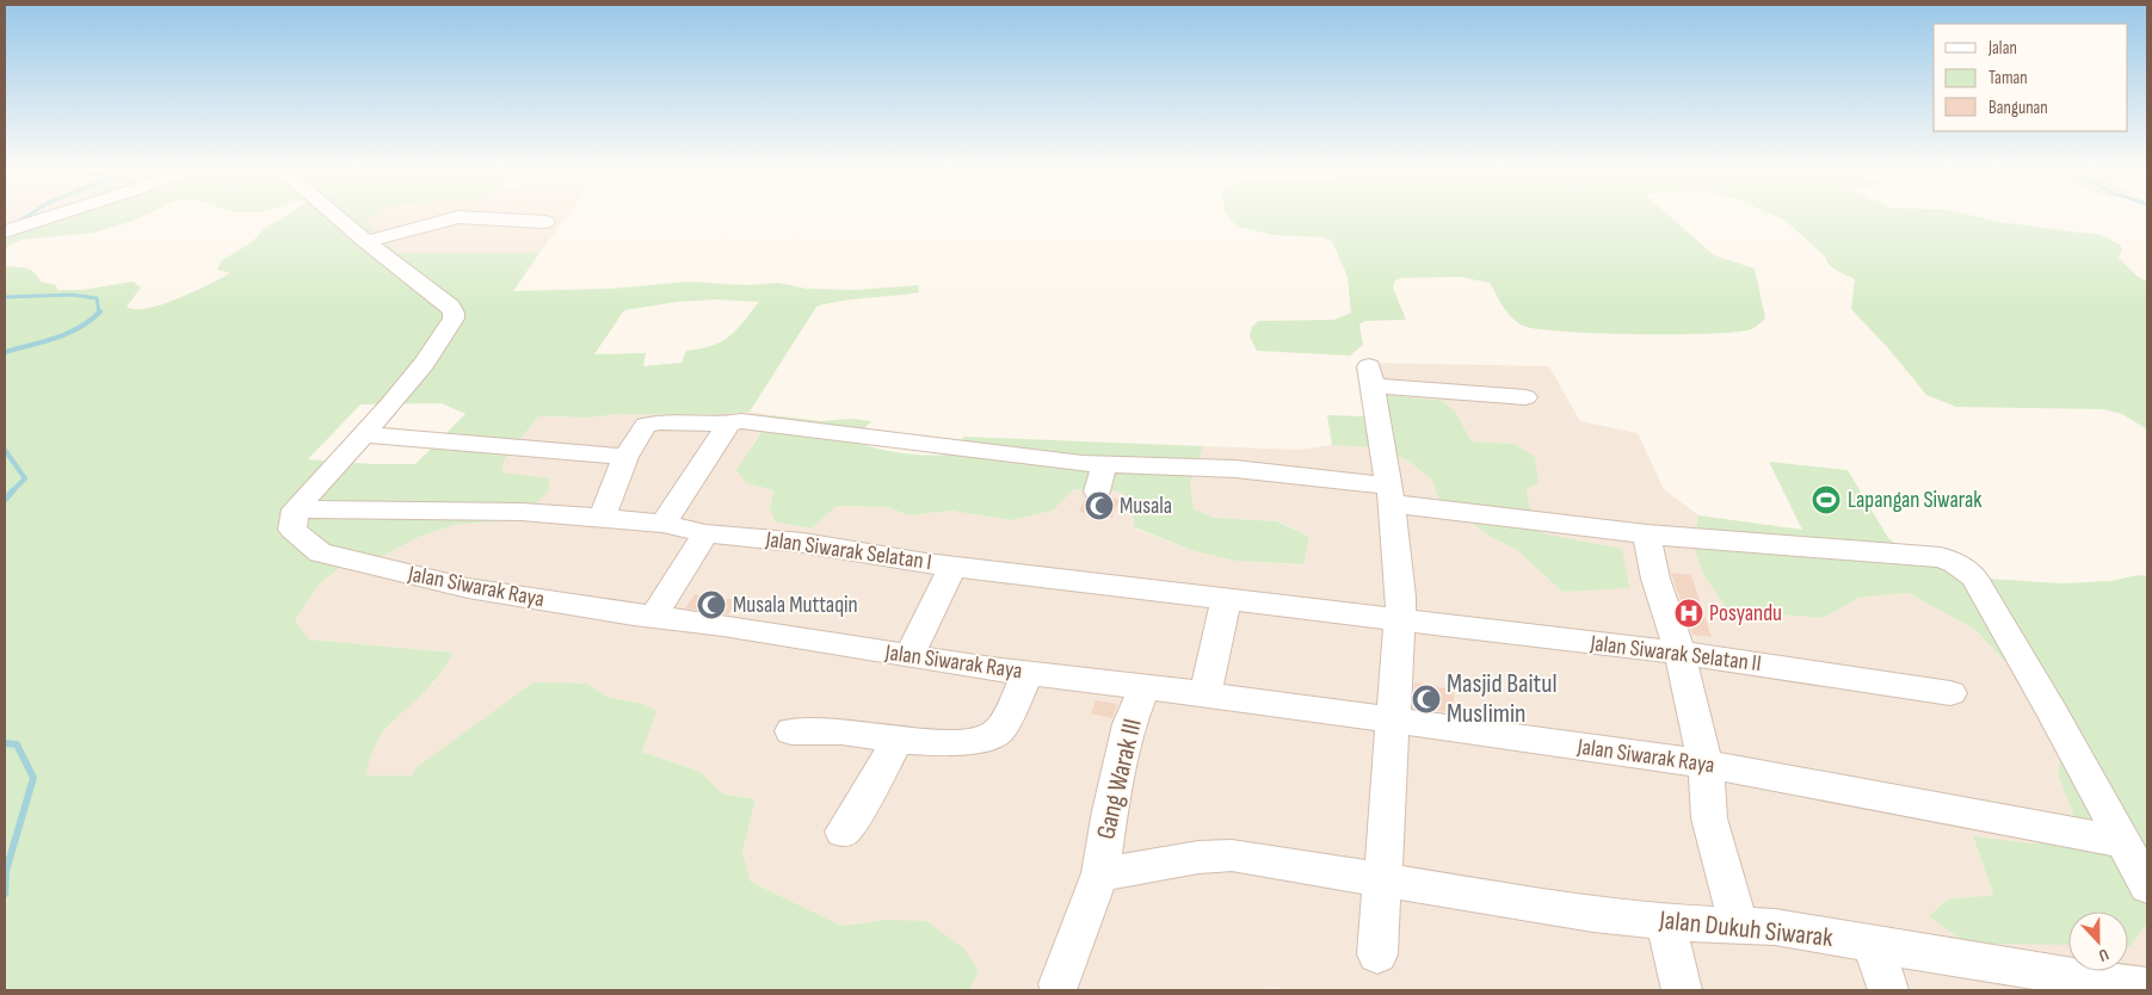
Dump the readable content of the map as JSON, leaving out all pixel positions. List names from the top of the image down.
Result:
{
  "streets": {
    "street": [
      "Jalan Siwarak Selatan I",
      "Jalan Siwarak Raya",
      "Jalan Siwarak Selatan II",
      "Gang Warak III",
      "Jalan Dukuh Siwarak"
    ]
  },
  "crossings": [
    ["Jalan Siwarak Selatan I", "Jalan Siwarak Raya"],
    ["Jalan Siwarak Selatan I", "Jalan Siwarak Selatan II"],
    ["Jalan Siwarak Raya", "Gang Warak III"],
    ["Gang Warak III", "Jalan Dukuh Siwarak"]
  ],
  "places": {
    "sports": ["Lapangan Siwarak"],
    "mosque": ["Musala", "Musala Muttaqin", "Masjid Baitul Muslimin"],
    "hospital": ["Posyandu"]
  },
  "legend": ["Jalan", "Taman", "Bangunan"],
  "north": "bottom"
}
